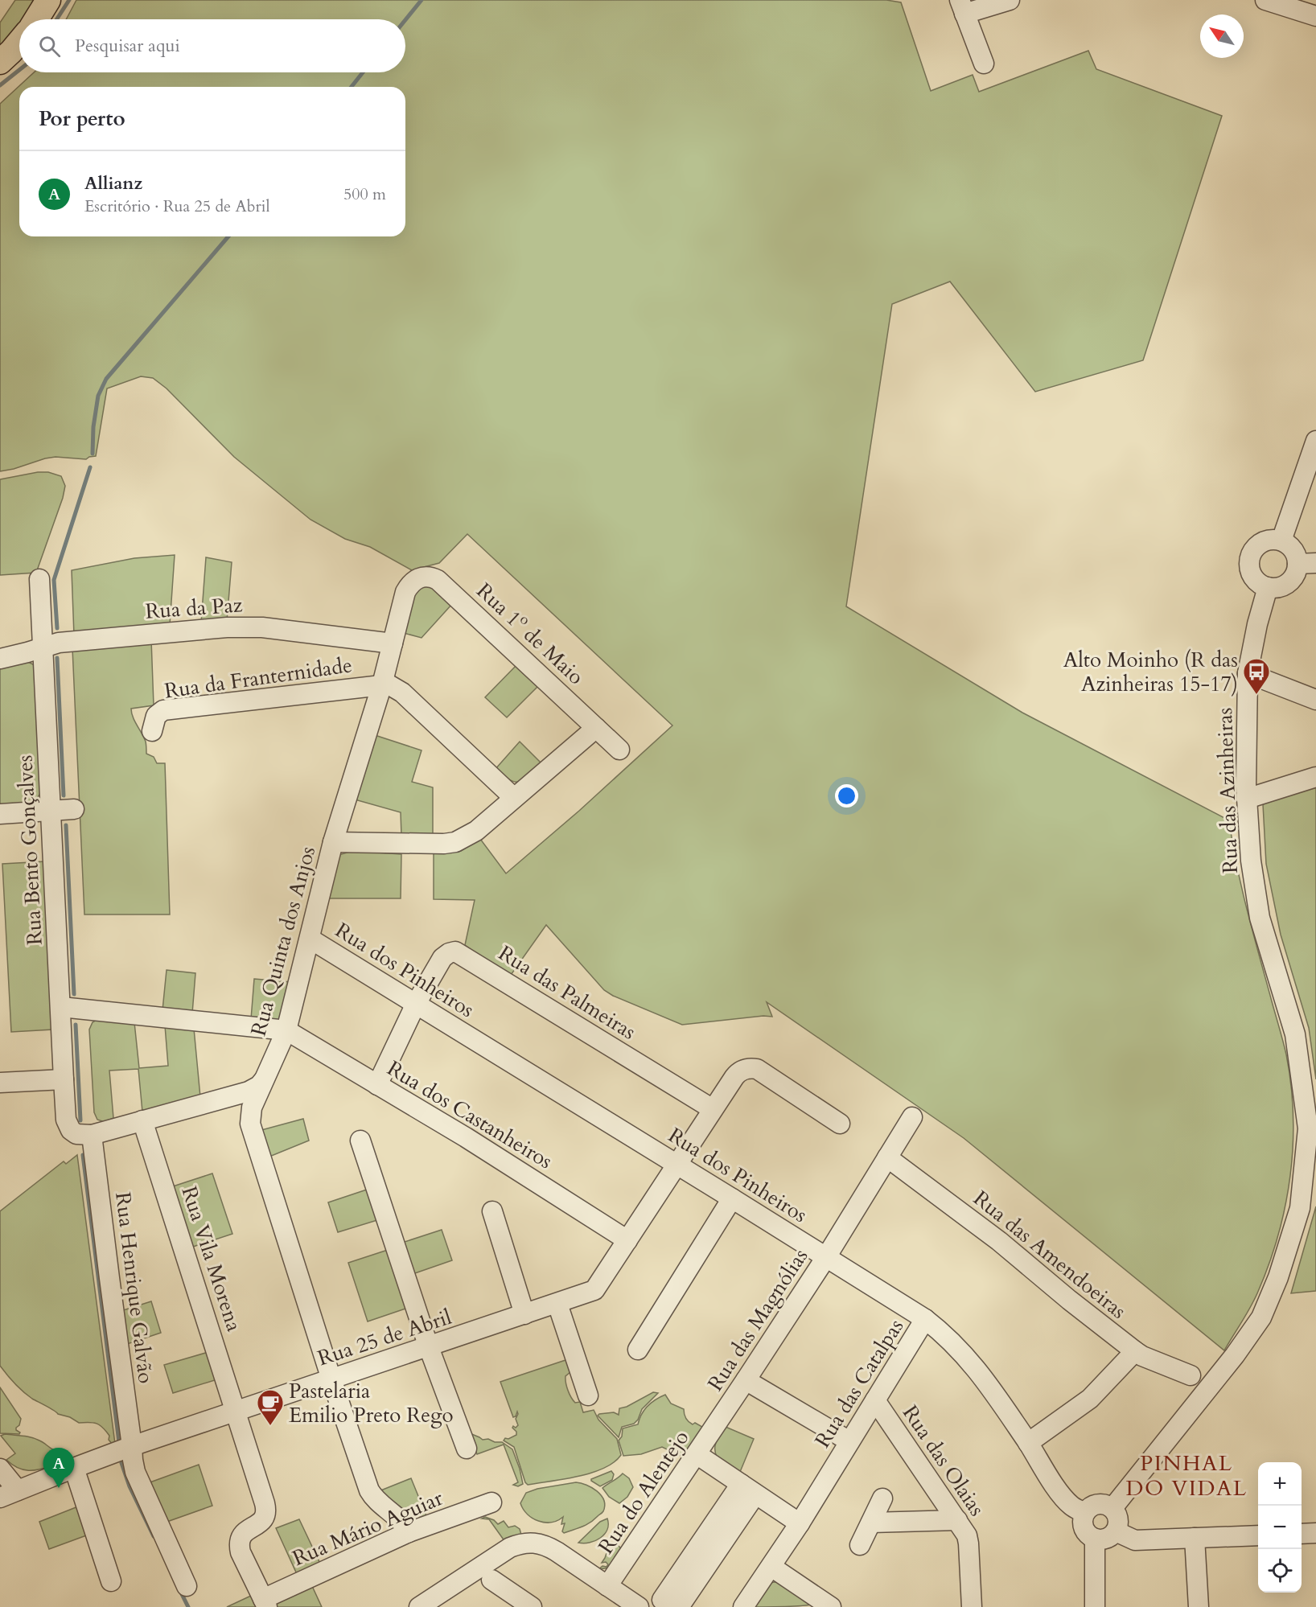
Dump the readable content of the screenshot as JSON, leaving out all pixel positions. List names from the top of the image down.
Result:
{
  "streets": {
    "street": [
      "Rua da Paz",
      "Rua 1º de Maio",
      "Rua da Franternidade",
      "Rua das Azinheiras",
      "Rua Bento Gonçalves",
      "Rua Quinta dos Anjos",
      "Rua dos Pinheiros",
      "Rua das Palmeiras",
      "Rua dos Castanheiros",
      "Rua das Amendoeiras",
      "Rua Vila Morena",
      "Rua Henrique Galvão",
      "Rua das Magnólias",
      "Rua 25 de Abril",
      "Rua das Catalpas",
      "Rua das Olaias",
      "Rua do Alentejo",
      "Rua Mário Aguiar"
    ]
  },
  "crossings": [
    ["Rua da Paz", "Rua Bento Gonçalves"],
    ["Rua da Paz", "Rua Quinta dos Anjos"],
    ["Rua 1º de Maio", "Rua Quinta dos Anjos"],
    ["Rua da Franternidade", "Rua Quinta dos Anjos"],
    ["Rua das Azinheiras", "Rua dos Pinheiros"],
    ["Rua Bento Gonçalves", "Rua Henrique Galvão"],
    ["Rua Quinta dos Anjos", "Rua dos Pinheiros"],
    ["Rua Quinta dos Anjos", "Rua dos Castanheiros"],
    ["Rua Quinta dos Anjos", "Rua 25 de Abril"],
    ["Rua Quinta dos Anjos", "Rua Mário Aguiar"],
    ["Rua dos Pinheiros", "Rua das Palmeiras"],
    ["Rua dos Pinheiros", "Rua das Magnólias"],
    ["Rua dos Pinheiros", "Rua das Catalpas"],
    ["Rua dos Castanheiros", "Rua 25 de Abril"],
    ["Rua das Amendoeiras", "Rua das Magnólias"],
    ["Rua Vila Morena", "Rua 25 de Abril"],
    ["Rua Vila Morena", "Rua Mário Aguiar"],
    ["Rua Henrique Galvão", "Rua 25 de Abril"],
    ["Rua das Magnólias", "Rua do Alentejo"],
    ["Rua das Catalpas", "Rua das Olaias"]
  ],
  "districts": ["PINHAL DO VIDAL"],
  "places": {
    "bus stop": ["Alto Moinho (R das Azinheiras 15-17)"],
    "cafe": ["Pastelaria Emilio Preto Rego"]
  },
  "north": "top left",
  "page": {
    "search": "Pesquisar aqui",
    "heading": "Por perto",
    "list": [
      {
        "mark": "A",
        "name": "Allianz",
        "note": "Escritório · Rua 25 de Abril",
        "value": "500 m"
      }
    ],
    "pins": "A",
    "map_buttons": ["+", "−"]
  }
}
